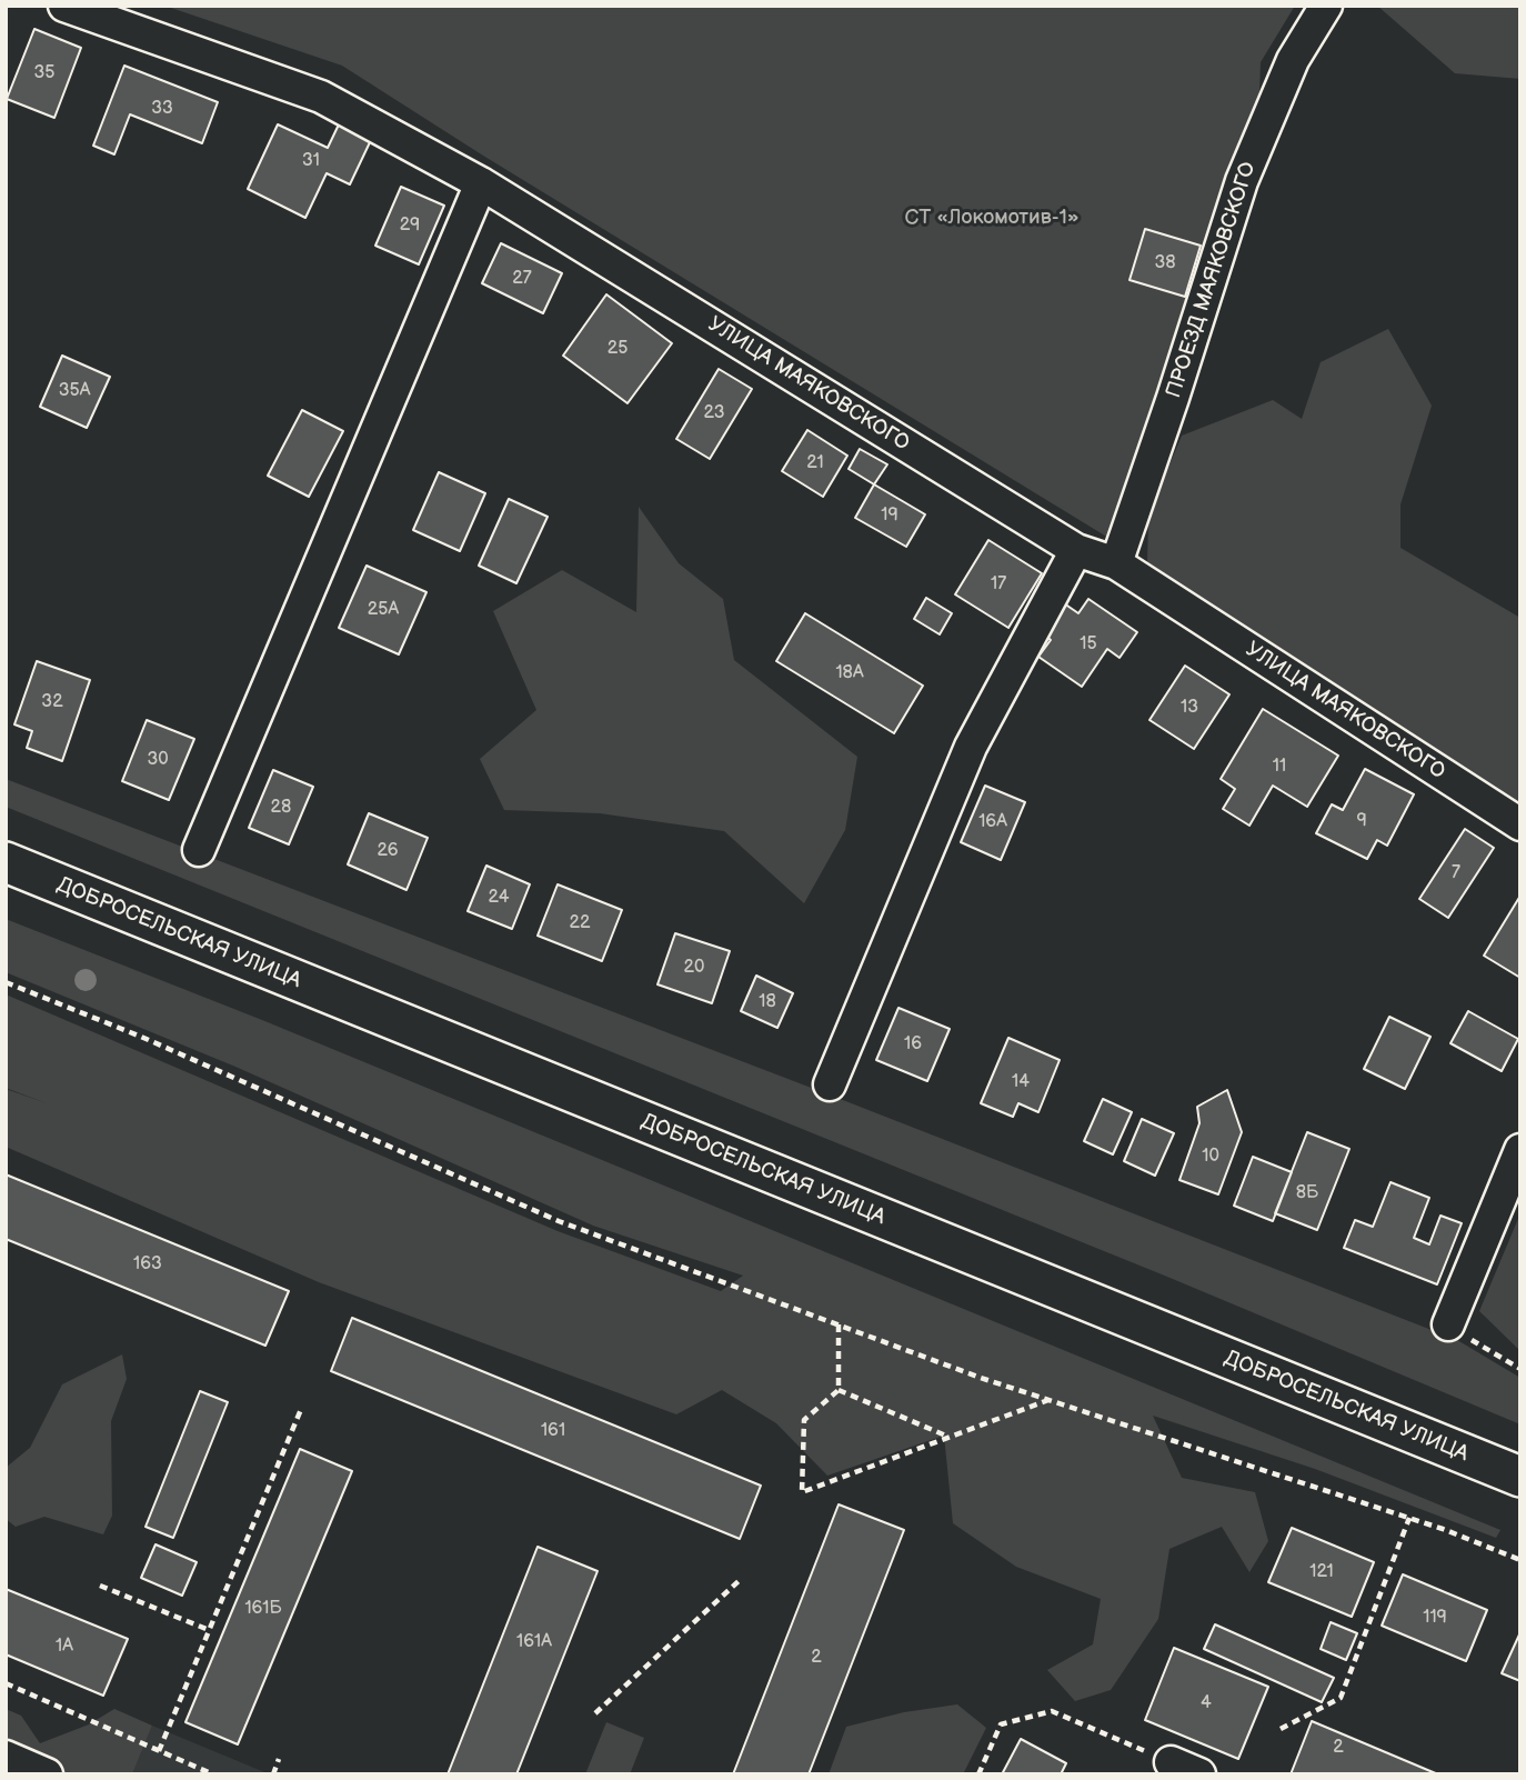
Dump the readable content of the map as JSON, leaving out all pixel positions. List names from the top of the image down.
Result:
{
  "streets": {
    "main road": ["ДОБРОСЕЛЬСКАЯ УЛИЦА"],
    "street": ["ПРОЕЗД МАЯКОВСКОГО", "УЛИЦА МАЯКОВСКОГО"]
  },
  "crossings": [
    ["ПРОЕЗД МАЯКОВСКОГО", "УЛИЦА МАЯКОВСКОГО"]
  ],
  "parks": ["СТ «Локомотив-1»"],
  "house_numbers": [
    "35",
    "33",
    "31",
    "29",
    "38",
    "27",
    "25",
    "35А",
    "23",
    "21",
    "19",
    "17",
    "25А",
    "15",
    "18А",
    "32",
    "13",
    "30",
    "11",
    "28",
    "9",
    "16А",
    "26",
    "7",
    "24",
    "22",
    "20",
    "18",
    "16",
    "14",
    "10",
    "8Б",
    "163",
    "161",
    "121",
    "161Б",
    "119",
    "161А",
    "1А",
    "2",
    "4",
    "2"
  ]
}
